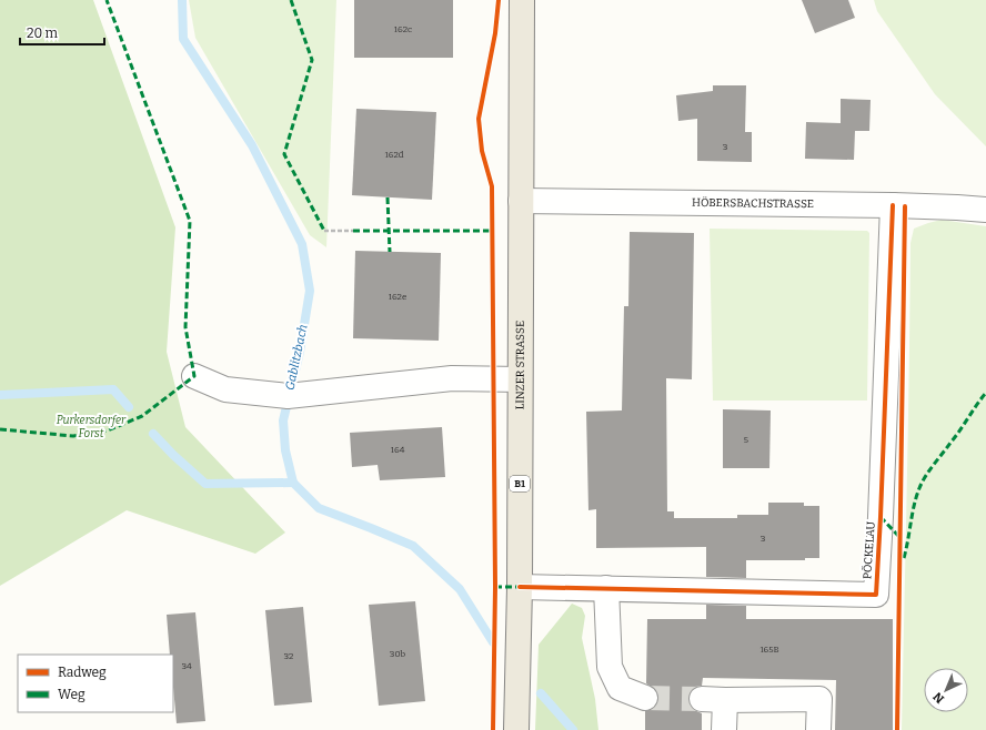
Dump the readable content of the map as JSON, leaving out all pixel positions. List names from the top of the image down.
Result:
{
  "streets": {
    "main road": ["LINZER STRASSE", "B1"],
    "street": ["HÖBERSBACHSTRASSE", "PÖCKELAU"]
  },
  "crossings": [
    ["HÖBERSBACHSTRASSE", "LINZER STRASSE"],
    ["HÖBERSBACHSTRASSE", "PÖCKELAU"],
    ["LINZER STRASSE", "PÖCKELAU"]
  ],
  "water": ["Gablitzbach"],
  "parks": ["Purkersdorfer Forst"],
  "house_numbers": [
    "162c",
    "3",
    "162d",
    "162e",
    "5",
    "164",
    "3",
    "165B",
    "30b",
    "32",
    "34"
  ],
  "legend": ["Radweg", "Weg"],
  "scale_bar": "20 m",
  "north": "bottom left"
}
